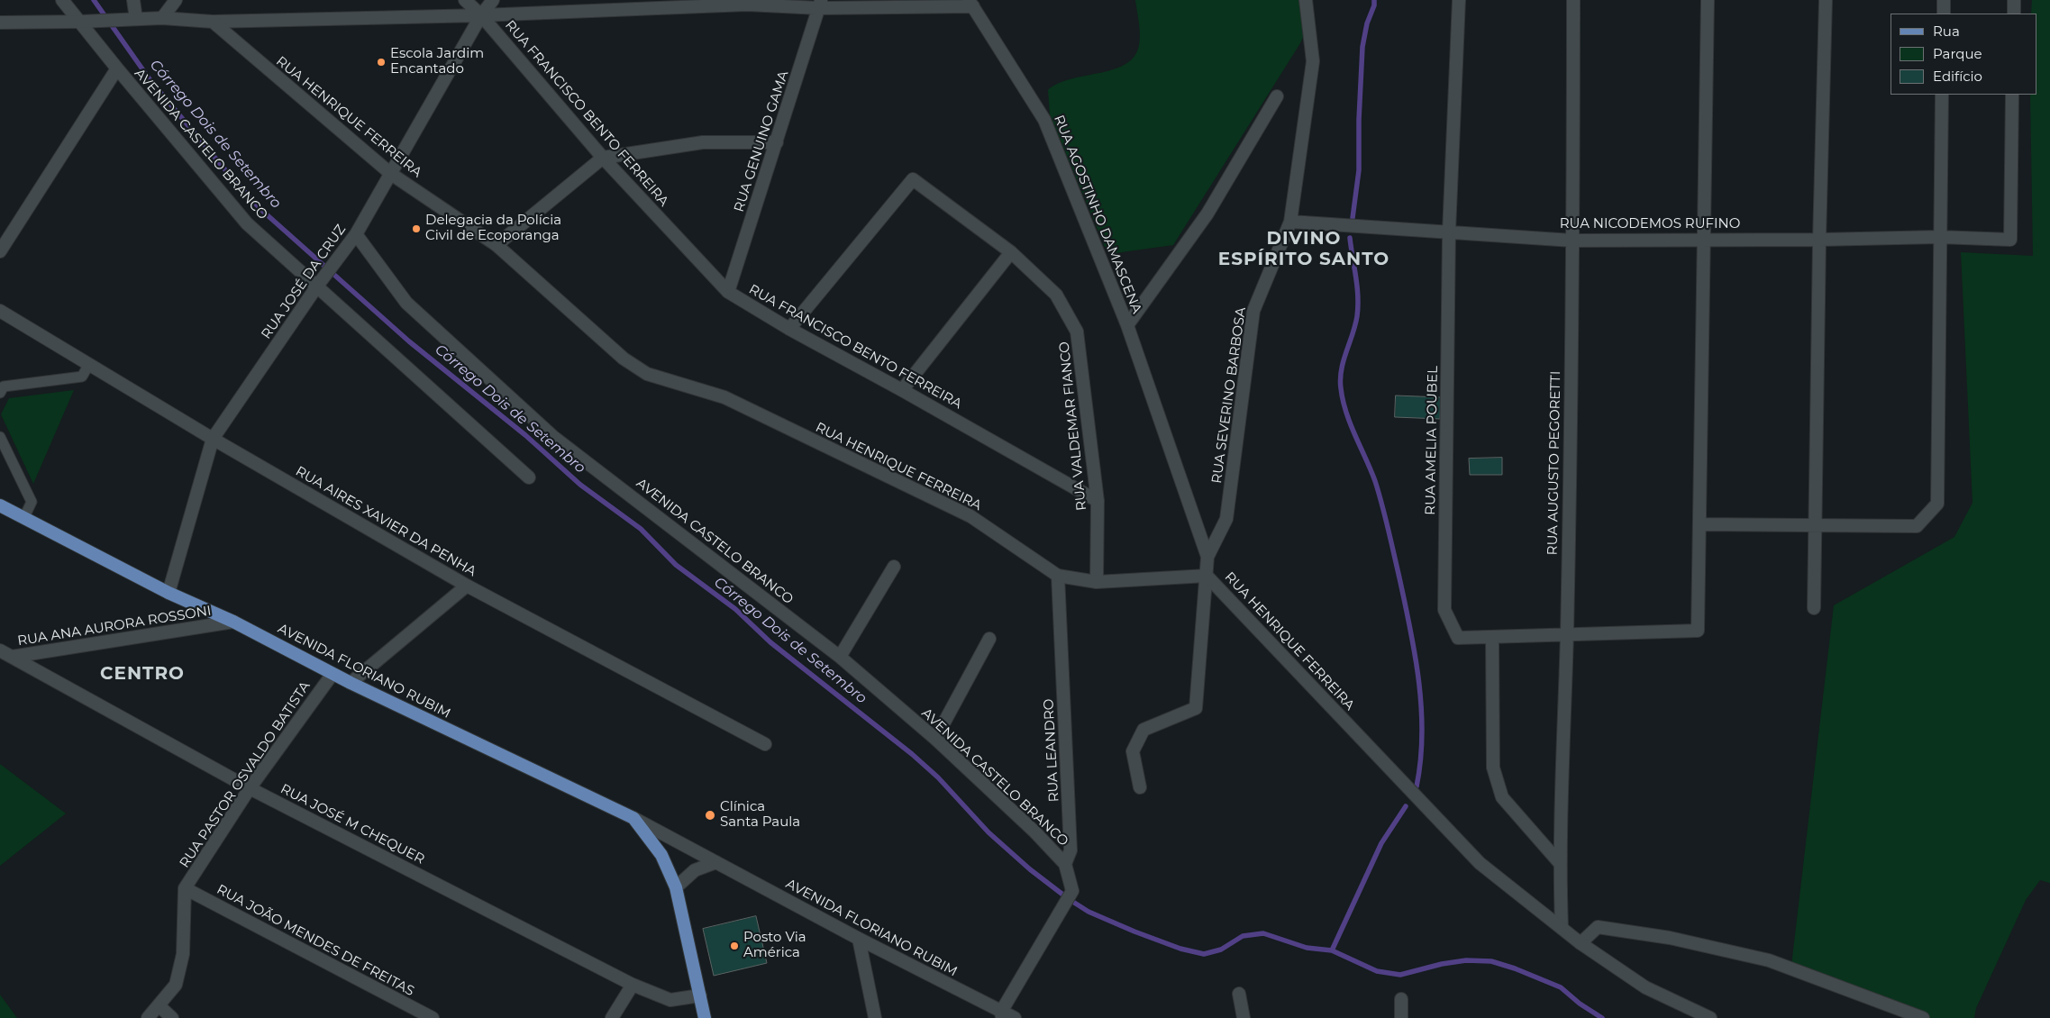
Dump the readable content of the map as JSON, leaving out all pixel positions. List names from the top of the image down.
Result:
{
  "streets": {
    "main road": ["AVENIDA FLORIANO RUBIM"],
    "street": [
      "RUA FRANCISCO BENTO FERREIRA",
      "RUA HENRIQUE FERREIRA",
      "RUA GENUINO GAMA",
      "AVENIDA CASTELO BRANCO",
      "RUA AGOSTINHO DAMASCENA",
      "RUA NICODEMOS RUFINO",
      "RUA JOSÉ DA CRUZ",
      "RUA SEVERINO BARBOSA",
      "RUA VALDEMAR FIANCO",
      "RUA AMELIA POUBEL",
      "RUA AUGUSTO PEGORETTI",
      "RUA AIRES XAVIER DA PENHA",
      "RUA ANA AURORA ROSSONI",
      "RUA LEANDRO",
      "RUA PASTOR OSVALDO BATISTA",
      "RUA JOSÉ M CHEQUER",
      "RUA JOÃO MENDES DE FREITAS"
    ]
  },
  "crossings": [
    ["RUA FRANCISCO BENTO FERREIRA", "RUA GENUINO GAMA"],
    ["RUA FRANCISCO BENTO FERREIRA", "RUA JOSÉ DA CRUZ"],
    ["RUA FRANCISCO BENTO FERREIRA", "RUA VALDEMAR FIANCO"],
    ["RUA HENRIQUE FERREIRA", "RUA AGOSTINHO DAMASCENA"],
    ["RUA HENRIQUE FERREIRA", "RUA JOSÉ DA CRUZ"],
    ["RUA HENRIQUE FERREIRA", "RUA VALDEMAR FIANCO"],
    ["RUA HENRIQUE FERREIRA", "RUA AUGUSTO PEGORETTI"],
    ["RUA HENRIQUE FERREIRA", "RUA LEANDRO"],
    ["AVENIDA CASTELO BRANCO", "RUA JOSÉ DA CRUZ"],
    ["AVENIDA CASTELO BRANCO", "RUA LEANDRO"],
    ["RUA AGOSTINHO DAMASCENA", "RUA SEVERINO BARBOSA"],
    ["RUA NICODEMOS RUFINO", "RUA SEVERINO BARBOSA"],
    ["RUA NICODEMOS RUFINO", "RUA AMELIA POUBEL"],
    ["RUA NICODEMOS RUFINO", "RUA AUGUSTO PEGORETTI"],
    ["RUA JOSÉ DA CRUZ", "RUA AIRES XAVIER DA PENHA"],
    ["RUA JOSÉ DA CRUZ", "AVENIDA FLORIANO RUBIM"],
    ["RUA AMELIA POUBEL", "RUA AUGUSTO PEGORETTI"],
    ["RUA ANA AURORA ROSSONI", "AVENIDA FLORIANO RUBIM"],
    ["RUA ANA AURORA ROSSONI", "RUA JOSÉ M CHEQUER"],
    ["AVENIDA FLORIANO RUBIM", "RUA LEANDRO"],
    ["AVENIDA FLORIANO RUBIM", "RUA PASTOR OSVALDO BATISTA"],
    ["RUA PASTOR OSVALDO BATISTA", "RUA JOSÉ M CHEQUER"],
    ["RUA PASTOR OSVALDO BATISTA", "RUA JOÃO MENDES DE FREITAS"]
  ],
  "districts": ["DIVINO ESPÍRITO SANTO", "CENTRO"],
  "water": ["Córrego Dois de Setembro"],
  "places": [
    "Escola Jardim Encantado",
    "Delegacia da Polícia Civil de Ecoporanga",
    "Clínica Santa Paula",
    "Posto Via América"
  ],
  "legend": ["Rua", "Parque", "Edifício"]
}
